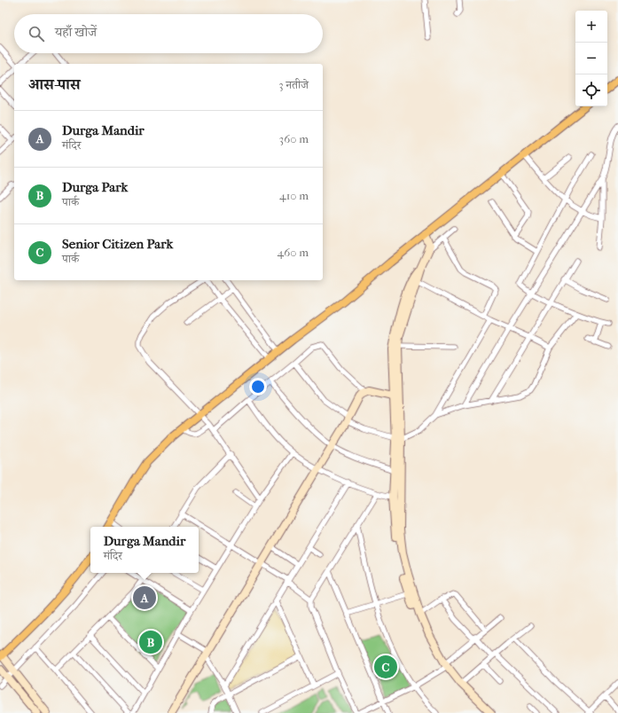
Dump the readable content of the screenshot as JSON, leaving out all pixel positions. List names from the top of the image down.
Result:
{
  "page": {
    "map_buttons": ["+", "−"],
    "search": "यहाँ खोजें",
    "heading": ["आस-पास", "3 नतीजे"],
    "list": [
      {
        "mark": "A",
        "name": "Durga Mandir",
        "note": "मंदिर",
        "value": "360 m"
      },
      {
        "mark": "B",
        "name": "Durga Park",
        "note": "पार्क",
        "value": "410 m"
      },
      {
        "mark": "C",
        "name": "Senior Citizen Park",
        "note": "पार्क",
        "value": "460 m"
      }
    ],
    "popup": ["Durga Mandir", "मंदिर"],
    "pins": ["A", "B", "C"]
  }
}
